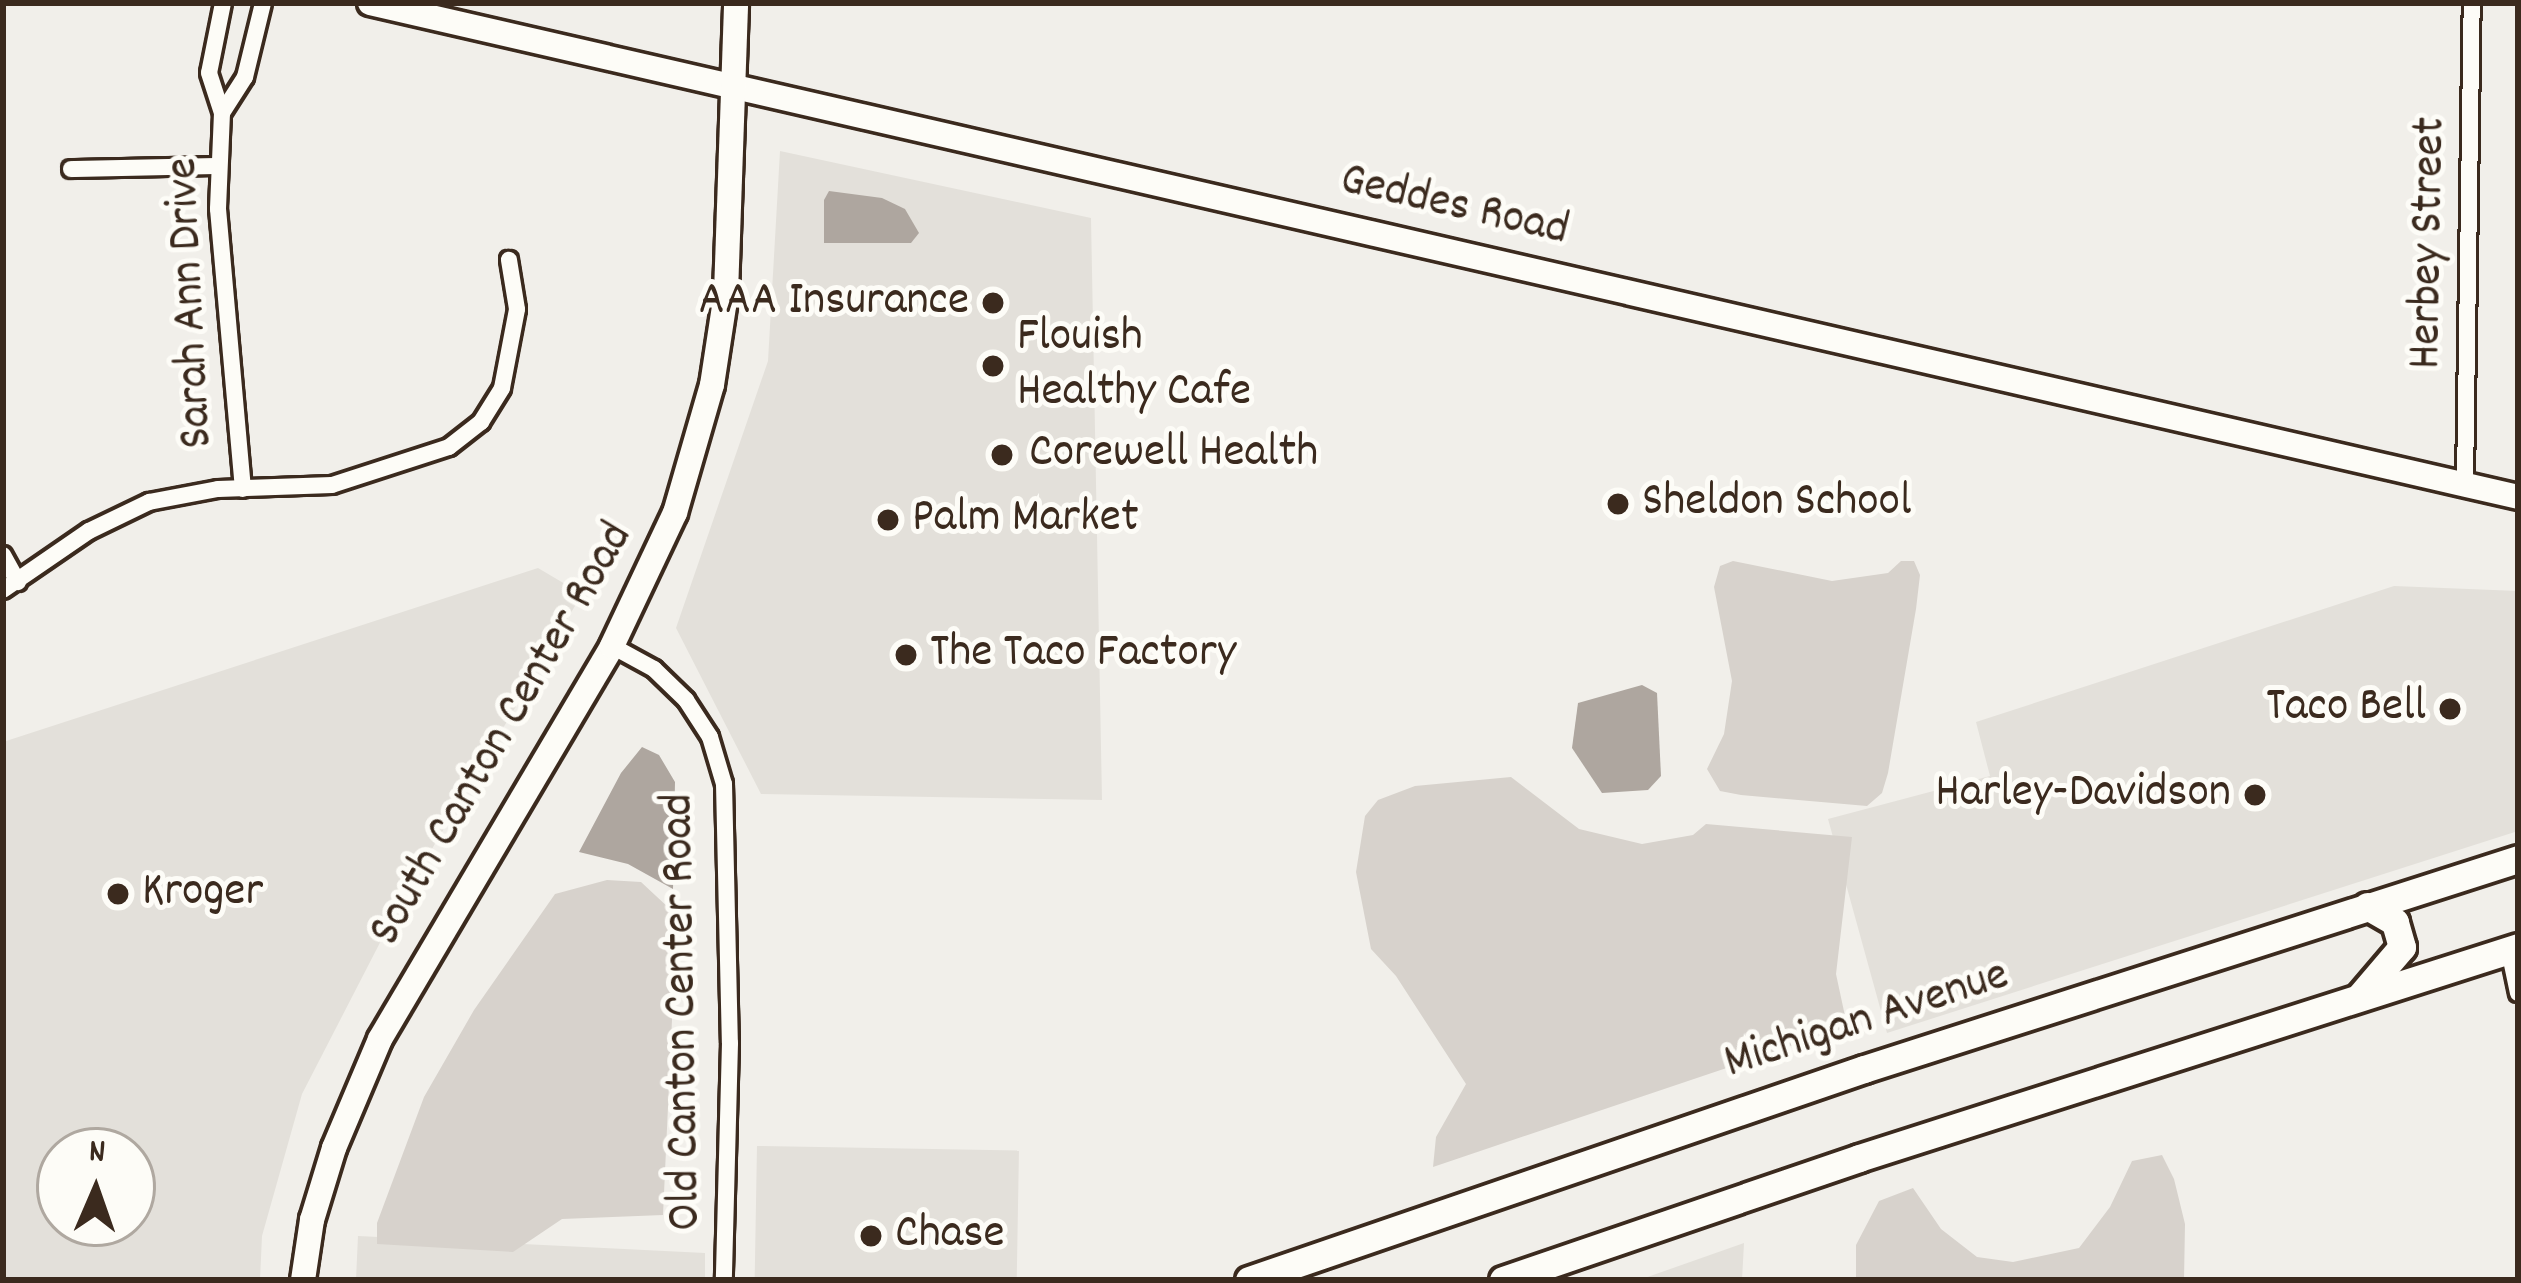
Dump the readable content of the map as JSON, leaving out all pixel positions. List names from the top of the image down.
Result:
{
  "streets": {
    "main road": ["Geddes Road", "South Canton Center Road", "Michigan Avenue"],
    "street": ["Herbey Street", "Sarah Ann Drive", "Old Canton Center Road"]
  },
  "crossings": [
    ["Geddes Road", "Herbey Street"],
    ["Geddes Road", "South Canton Center Road"],
    ["South Canton Center Road", "Old Canton Center Road"]
  ],
  "places": [
    "AAA Insurance",
    "Flouish Healthy Cafe",
    "Corewell Health",
    "Sheldon School",
    "Palm Market",
    "The Taco Factory",
    "Taco Bell",
    "Harley-Davidson",
    "Kroger",
    "Chase"
  ],
  "north": "top"
}
